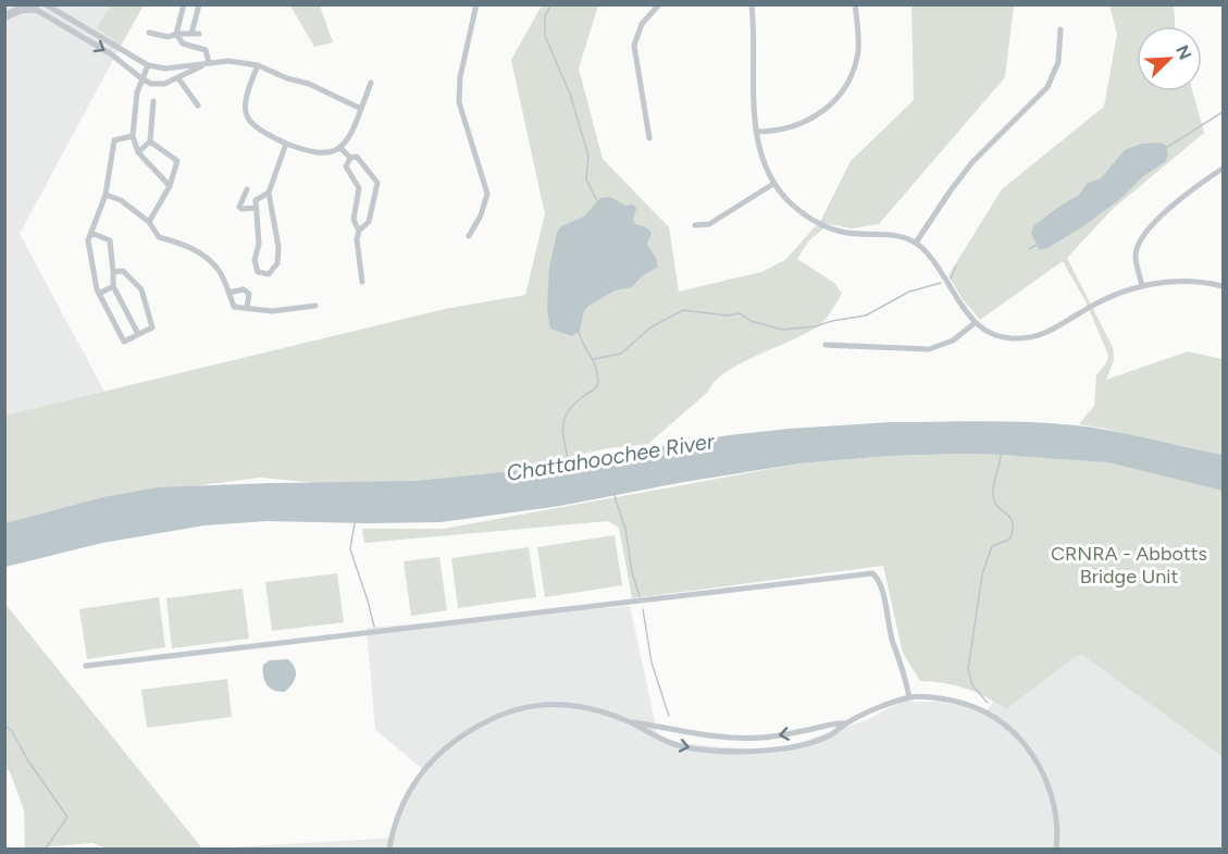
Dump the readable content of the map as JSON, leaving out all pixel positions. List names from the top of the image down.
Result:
{
  "water": ["Chattahoochee River"],
  "parks": ["CRNRA - Abbotts Bridge Unit"],
  "north": "top right"
}
